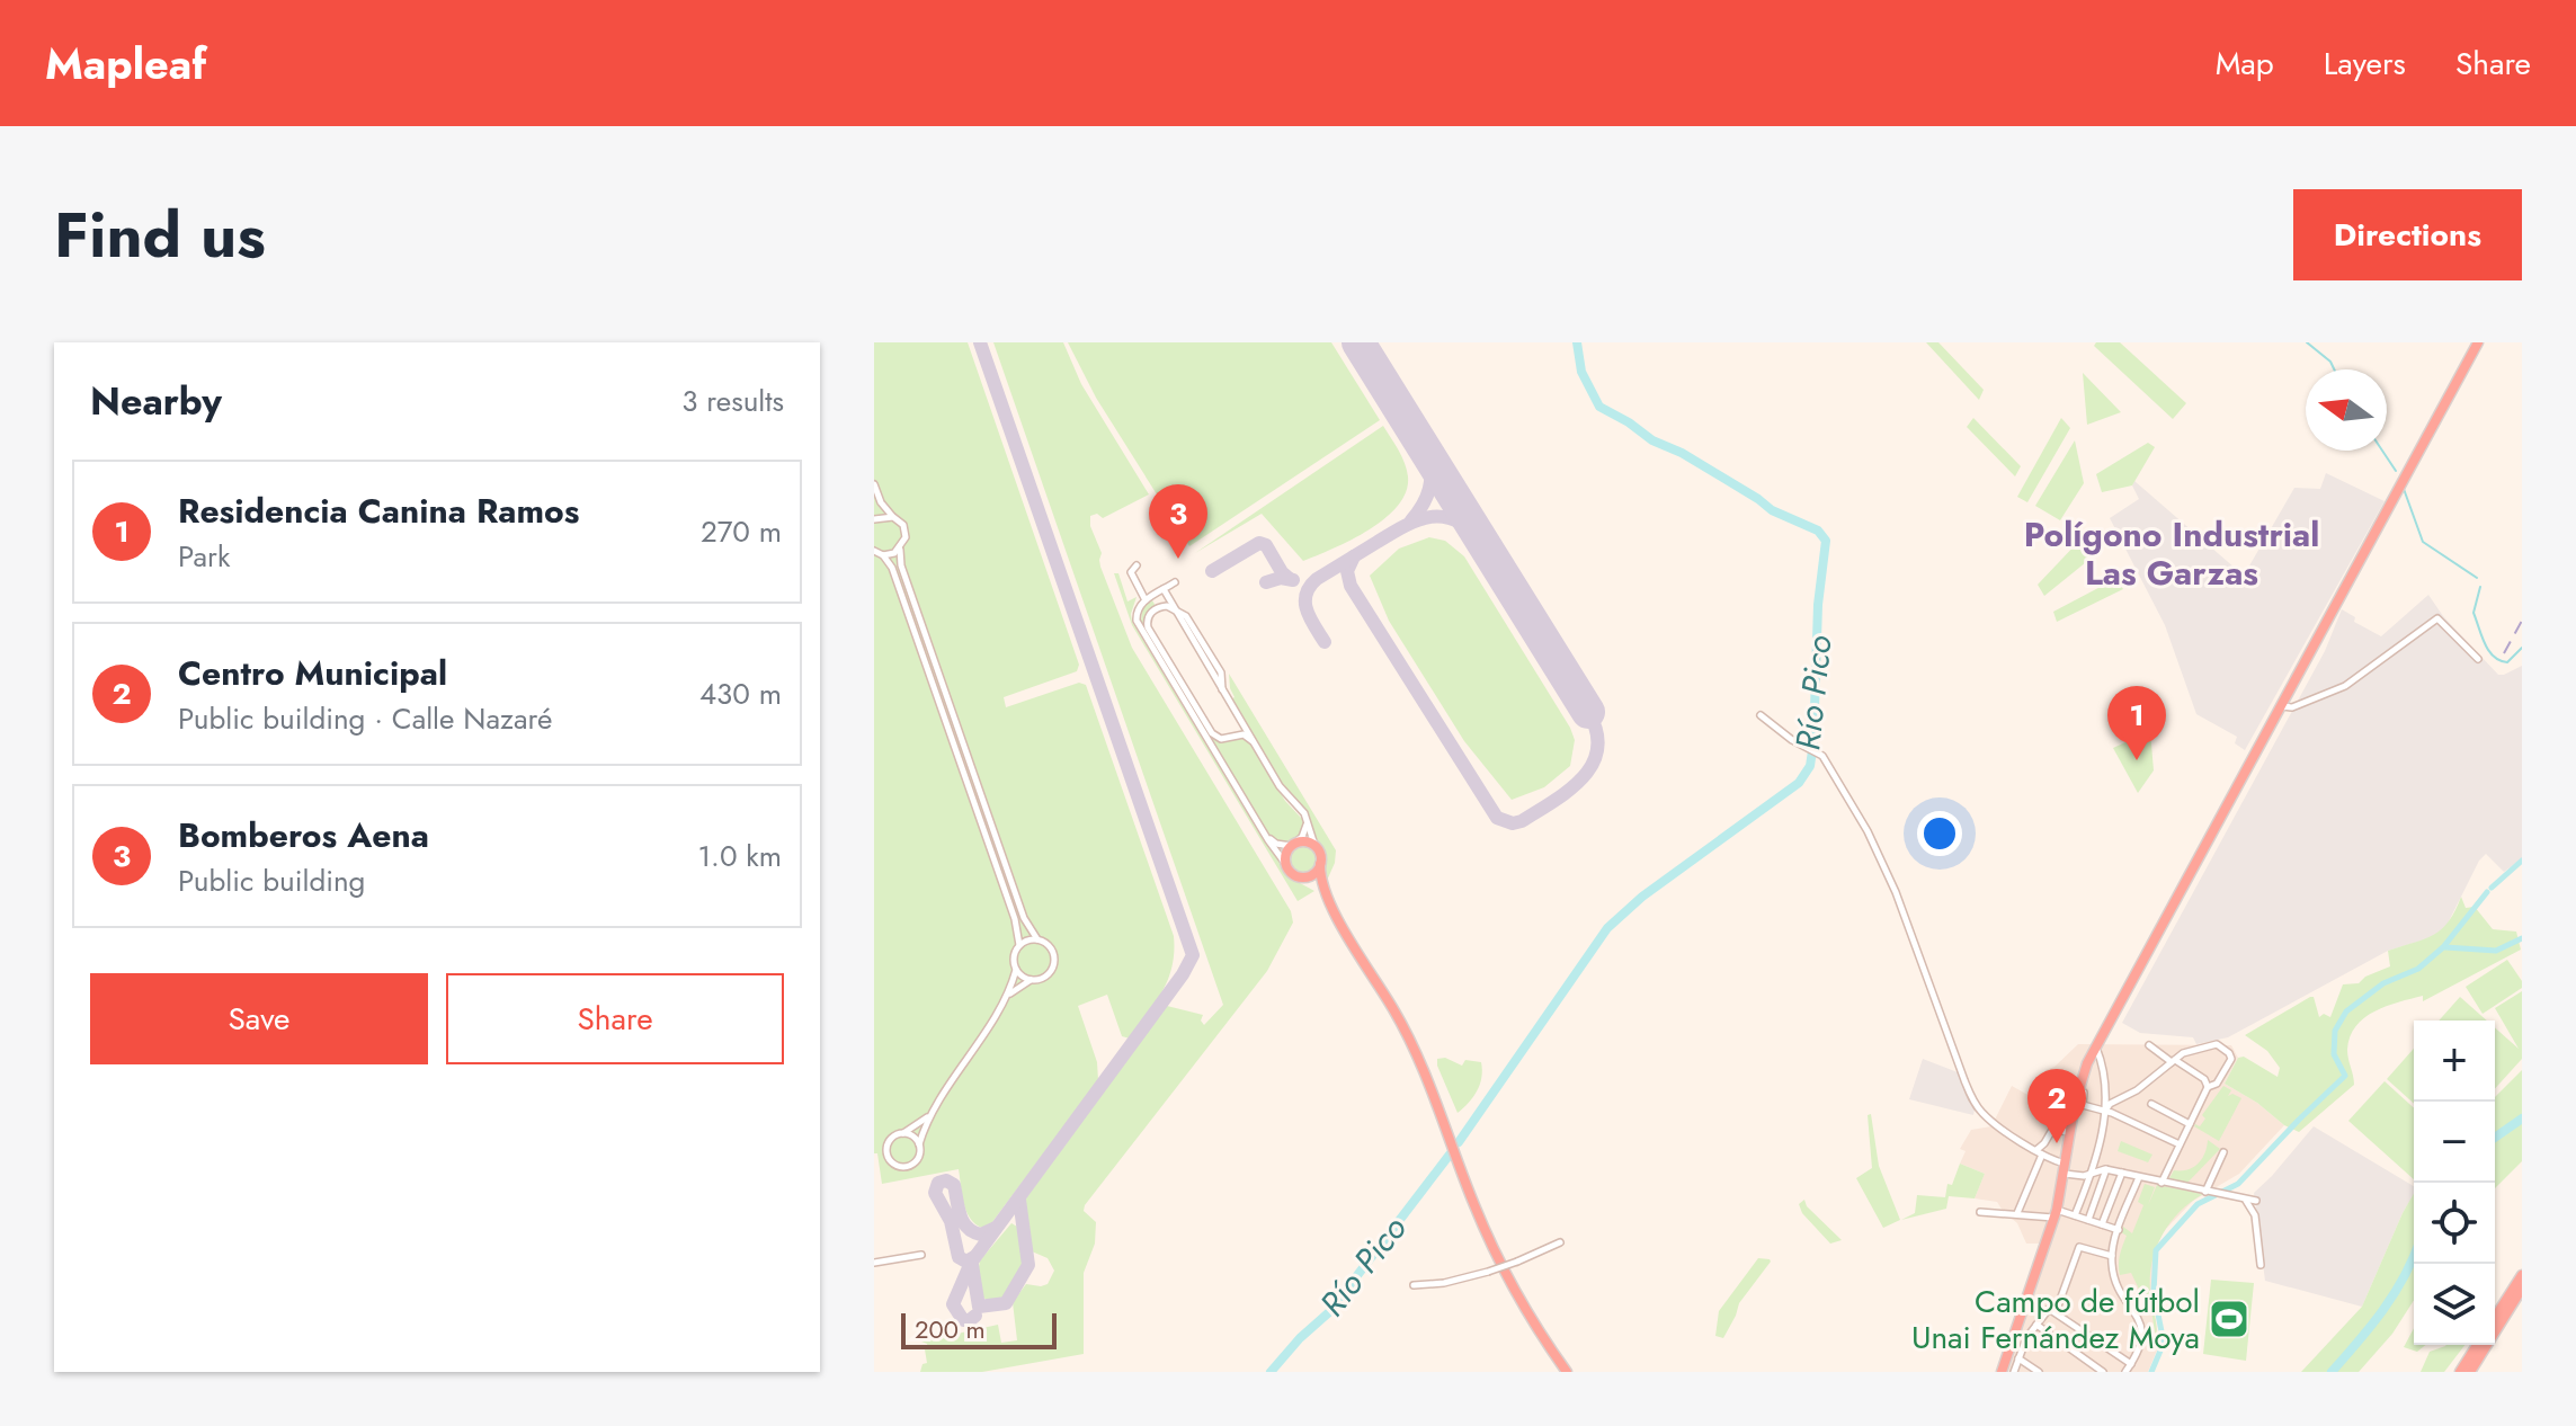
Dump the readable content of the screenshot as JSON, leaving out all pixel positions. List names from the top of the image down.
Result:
{
  "districts": ["Polígono Industrial Las Garzas"],
  "water": ["Río Pico"],
  "places": {
    "sports": ["Campo de fútbol Unai Fernández Moya"]
  },
  "scale_bar": "200 m",
  "north": "left",
  "page": {
    "header": "Mapleaf",
    "nav": ["Map", "Layers", "Share"],
    "title": "Find us",
    "buttons": [
      "Directions",
      ["Save", "Share"]
    ],
    "heading": ["Nearby", "3 results"],
    "list": [
      {
        "mark": "1",
        "name": "Residencia Canina Ramos",
        "note": "Park",
        "value": "270 m"
      },
      {
        "mark": "2",
        "name": "Centro Municipal",
        "note": "Public building · Calle Nazaré",
        "value": "430 m"
      },
      {
        "mark": "3",
        "name": "Bomberos Aena",
        "note": "Public building",
        "value": "1.0 km"
      }
    ],
    "pins": ["3", "1", "2"],
    "map_buttons": ["+", "−"],
    "scale": "200 m"
  }
}
